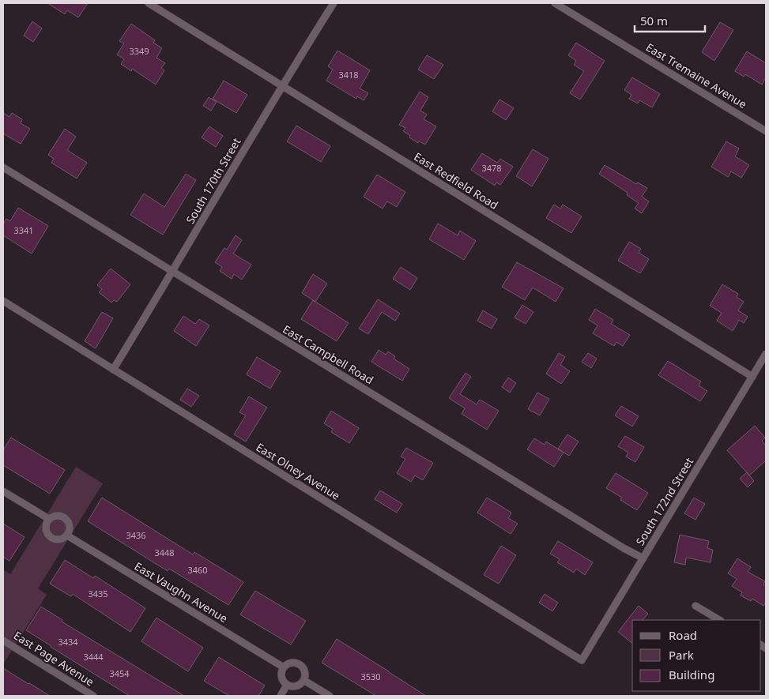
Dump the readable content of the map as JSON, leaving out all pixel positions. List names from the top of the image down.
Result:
{
  "streets": {
    "street": [
      "East Tremaine Avenue",
      "South 170th Street",
      "East Redfield Road",
      "East Campbell Road",
      "East Olney Avenue",
      "South 172nd Street",
      "East Vaughn Avenue",
      "East Page Avenue"
    ]
  },
  "crossings": [
    ["South 170th Street", "East Redfield Road"],
    ["South 170th Street", "East Campbell Road"],
    ["South 170th Street", "East Olney Avenue"],
    ["East Redfield Road", "South 172nd Street"],
    ["East Campbell Road", "South 172nd Street"],
    ["East Olney Avenue", "South 172nd Street"]
  ],
  "house_numbers": [
    "3349",
    "3418",
    "3478",
    "3341",
    "3436",
    "3448",
    "3460",
    "3435",
    "3434",
    "3444",
    "3454",
    "3530"
  ],
  "legend": ["Road", "Park", "Building"],
  "scale_bar": "50 m"
}
